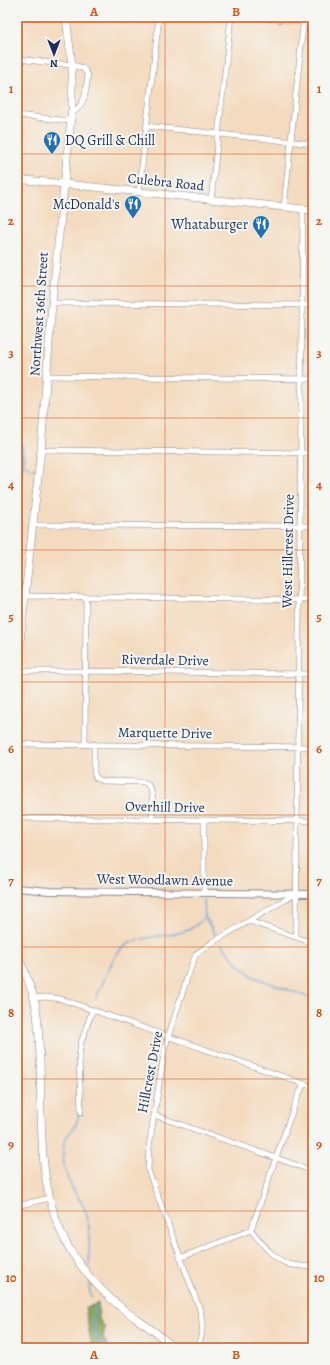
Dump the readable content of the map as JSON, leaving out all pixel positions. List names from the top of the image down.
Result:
{
  "streets": {
    "main road": ["Culebra Road", "Northwest 36th Street"],
    "street": [
      "West Hillcrest Drive",
      "Riverdale Drive",
      "Marquette Drive",
      "Overhill Drive",
      "West Woodlawn Avenue",
      "Hillcrest Drive"
    ]
  },
  "crossings": [
    ["Culebra Road", "Northwest 36th Street"],
    ["Culebra Road", "West Hillcrest Drive"],
    ["Northwest 36th Street", "Riverdale Drive"],
    ["West Hillcrest Drive", "Riverdale Drive"],
    ["West Hillcrest Drive", "Marquette Drive"],
    ["West Hillcrest Drive", "Overhill Drive"],
    ["West Hillcrest Drive", "West Woodlawn Avenue"],
    ["West Hillcrest Drive", "Hillcrest Drive"],
    ["West Woodlawn Avenue", "Hillcrest Drive"]
  ],
  "places": {
    "restaurant": ["DQ Grill & Chill", "McDonald's", "Whataburger"]
  },
  "north": "bottom",
  "grid": {
    "columns": ["A", "B"],
    "rows": [
      "1",
      "2",
      "3",
      "4",
      "5",
      "6",
      "7",
      "8",
      "9",
      "10"
    ]
  }
}
